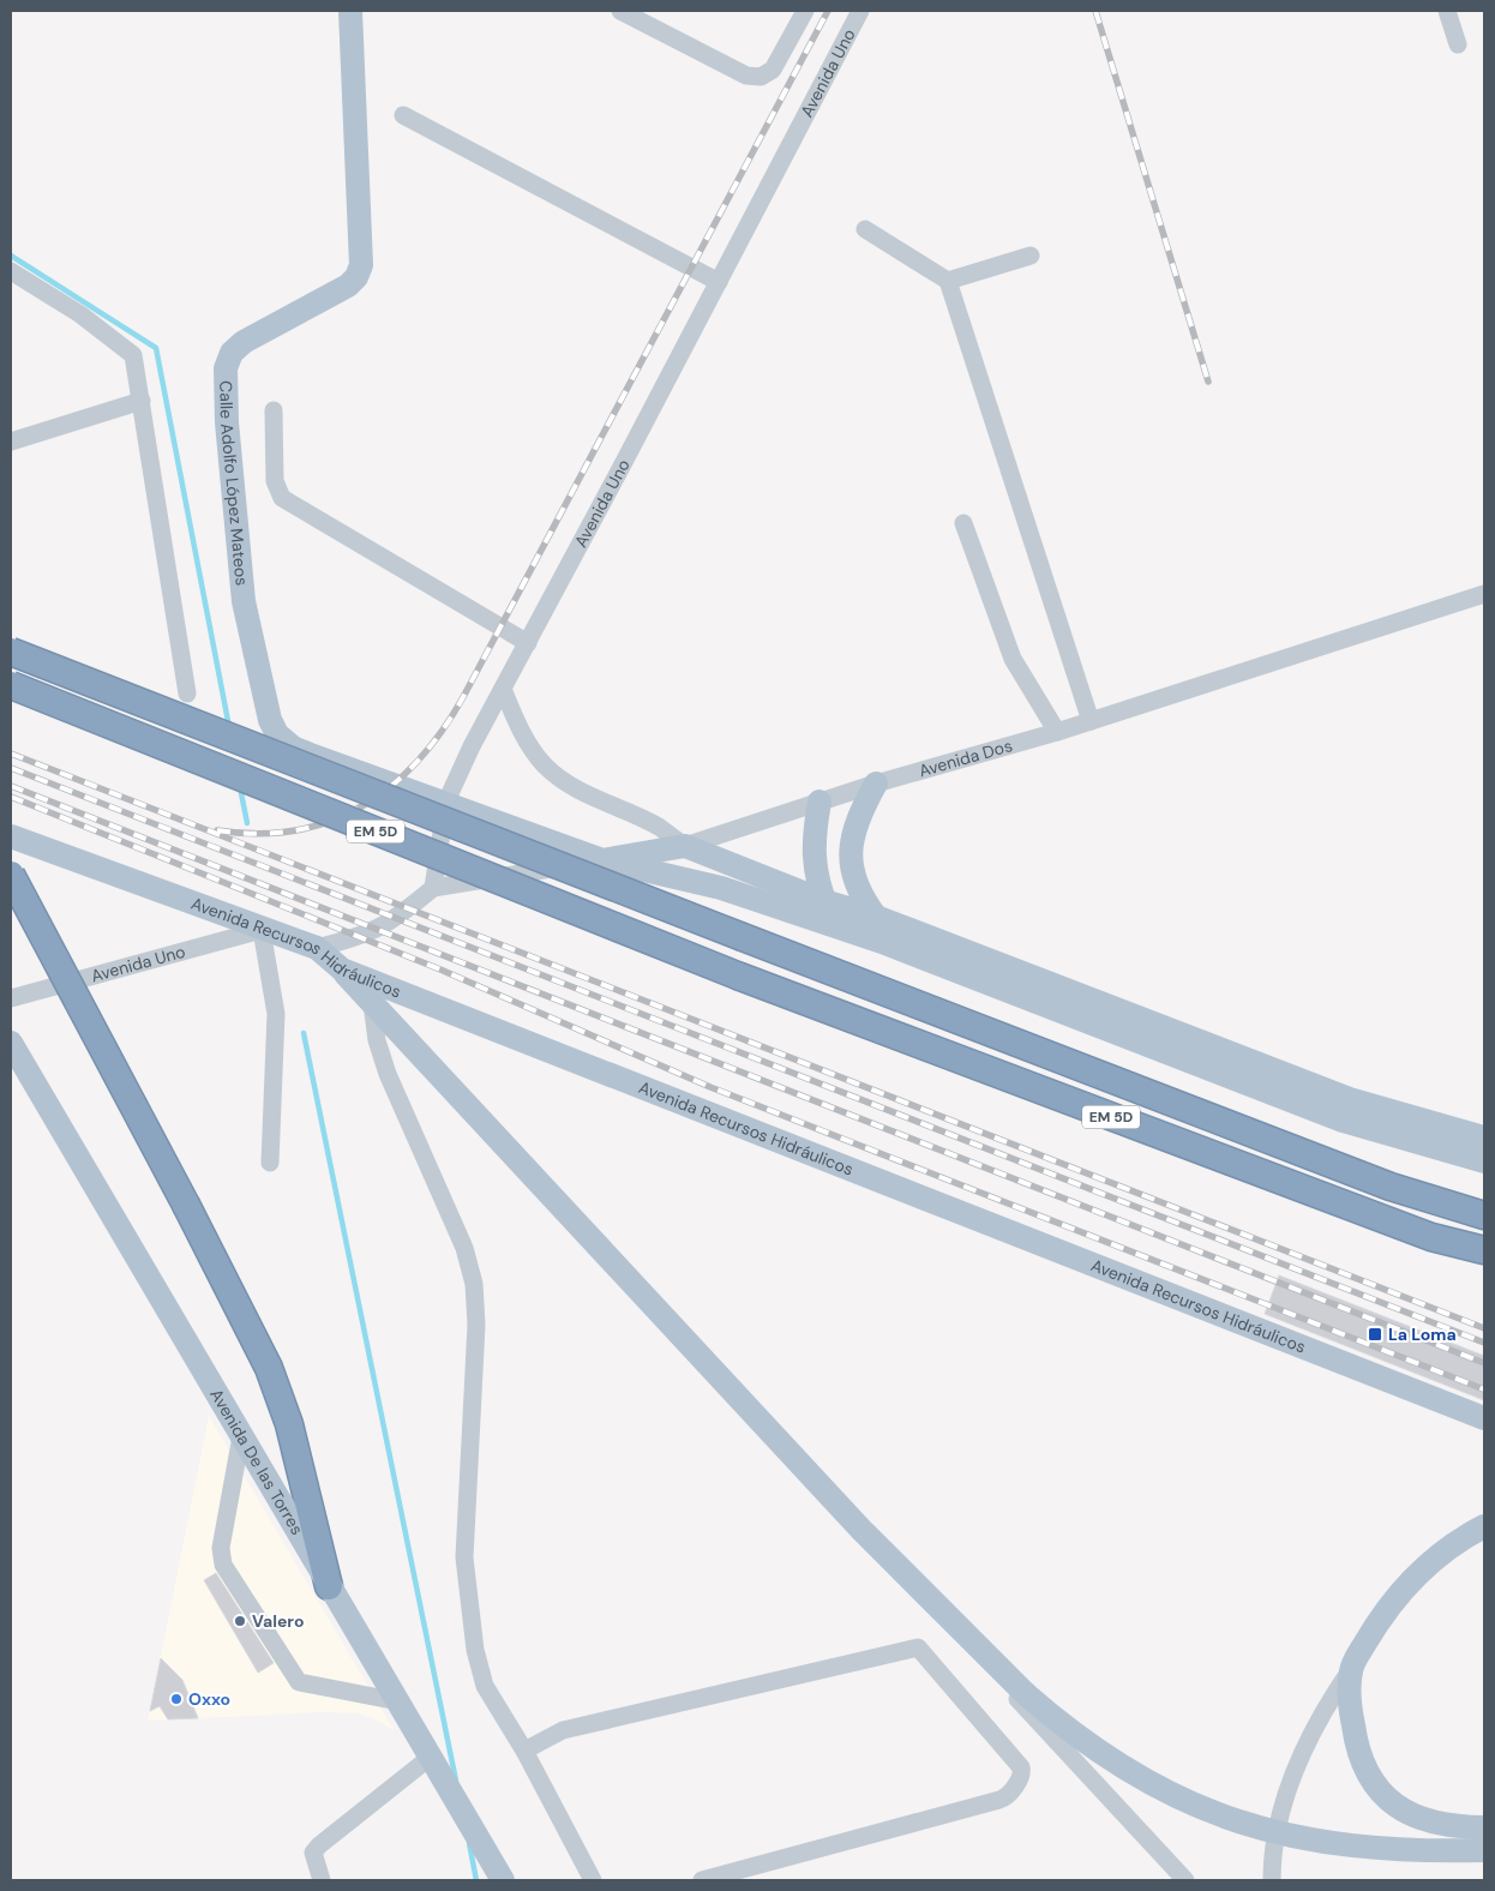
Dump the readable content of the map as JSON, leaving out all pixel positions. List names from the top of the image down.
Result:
{
  "streets": {
    "highway": ["EM 5D"],
    "main road": [
      "Calle Adolfo López Mateos",
      "Avenida Dos",
      "Avenida Recursos Hidráulicos",
      "Avenida De las Torres"
    ],
    "street": ["Avenida Uno"]
  },
  "crossings": [
    ["Avenida Uno", "Calle Adolfo López Mateos"],
    ["Avenida Uno", "Avenida Recursos Hidráulicos"]
  ],
  "places": {
    "transit": ["La Loma"],
    "other": ["Valero", "Oxxo"]
  }
}
